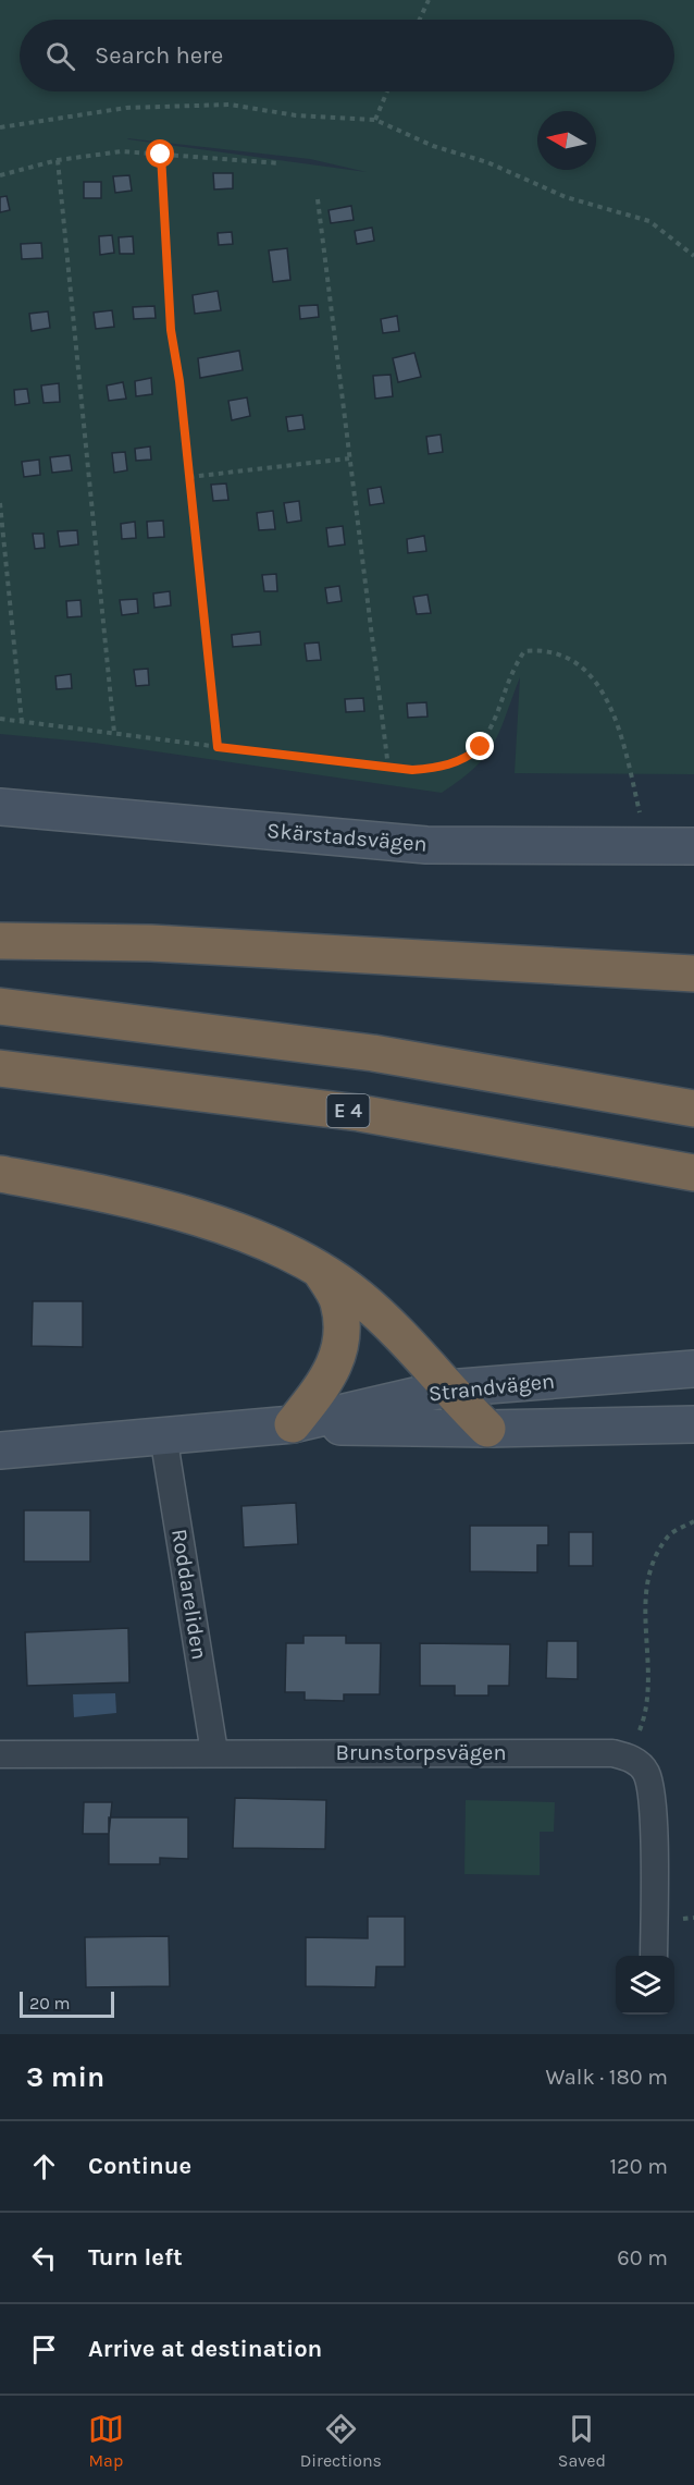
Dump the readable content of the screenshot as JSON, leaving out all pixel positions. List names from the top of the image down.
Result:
{
  "streets": {
    "highway": ["E 4"],
    "main road": ["Skärstadsvägen", "Strandvägen"],
    "street": ["Roddareliden", "Brunstorpsvägen"]
  },
  "crossings": [
    ["Strandvägen", "Roddareliden"],
    ["Roddareliden", "Brunstorpsvägen"]
  ],
  "scale_bar": "20 m",
  "north": "left",
  "page": {
    "search": "Search here",
    "scale": "20 m",
    "heading": ["3 min", "Walk · 180 m"],
    "list": [
      ["Continue", "120 m"],
      ["Turn left", "60 m"],
      "Arrive at destination"
    ],
    "nav": ["Map", "Directions", "Saved"]
  }
}
